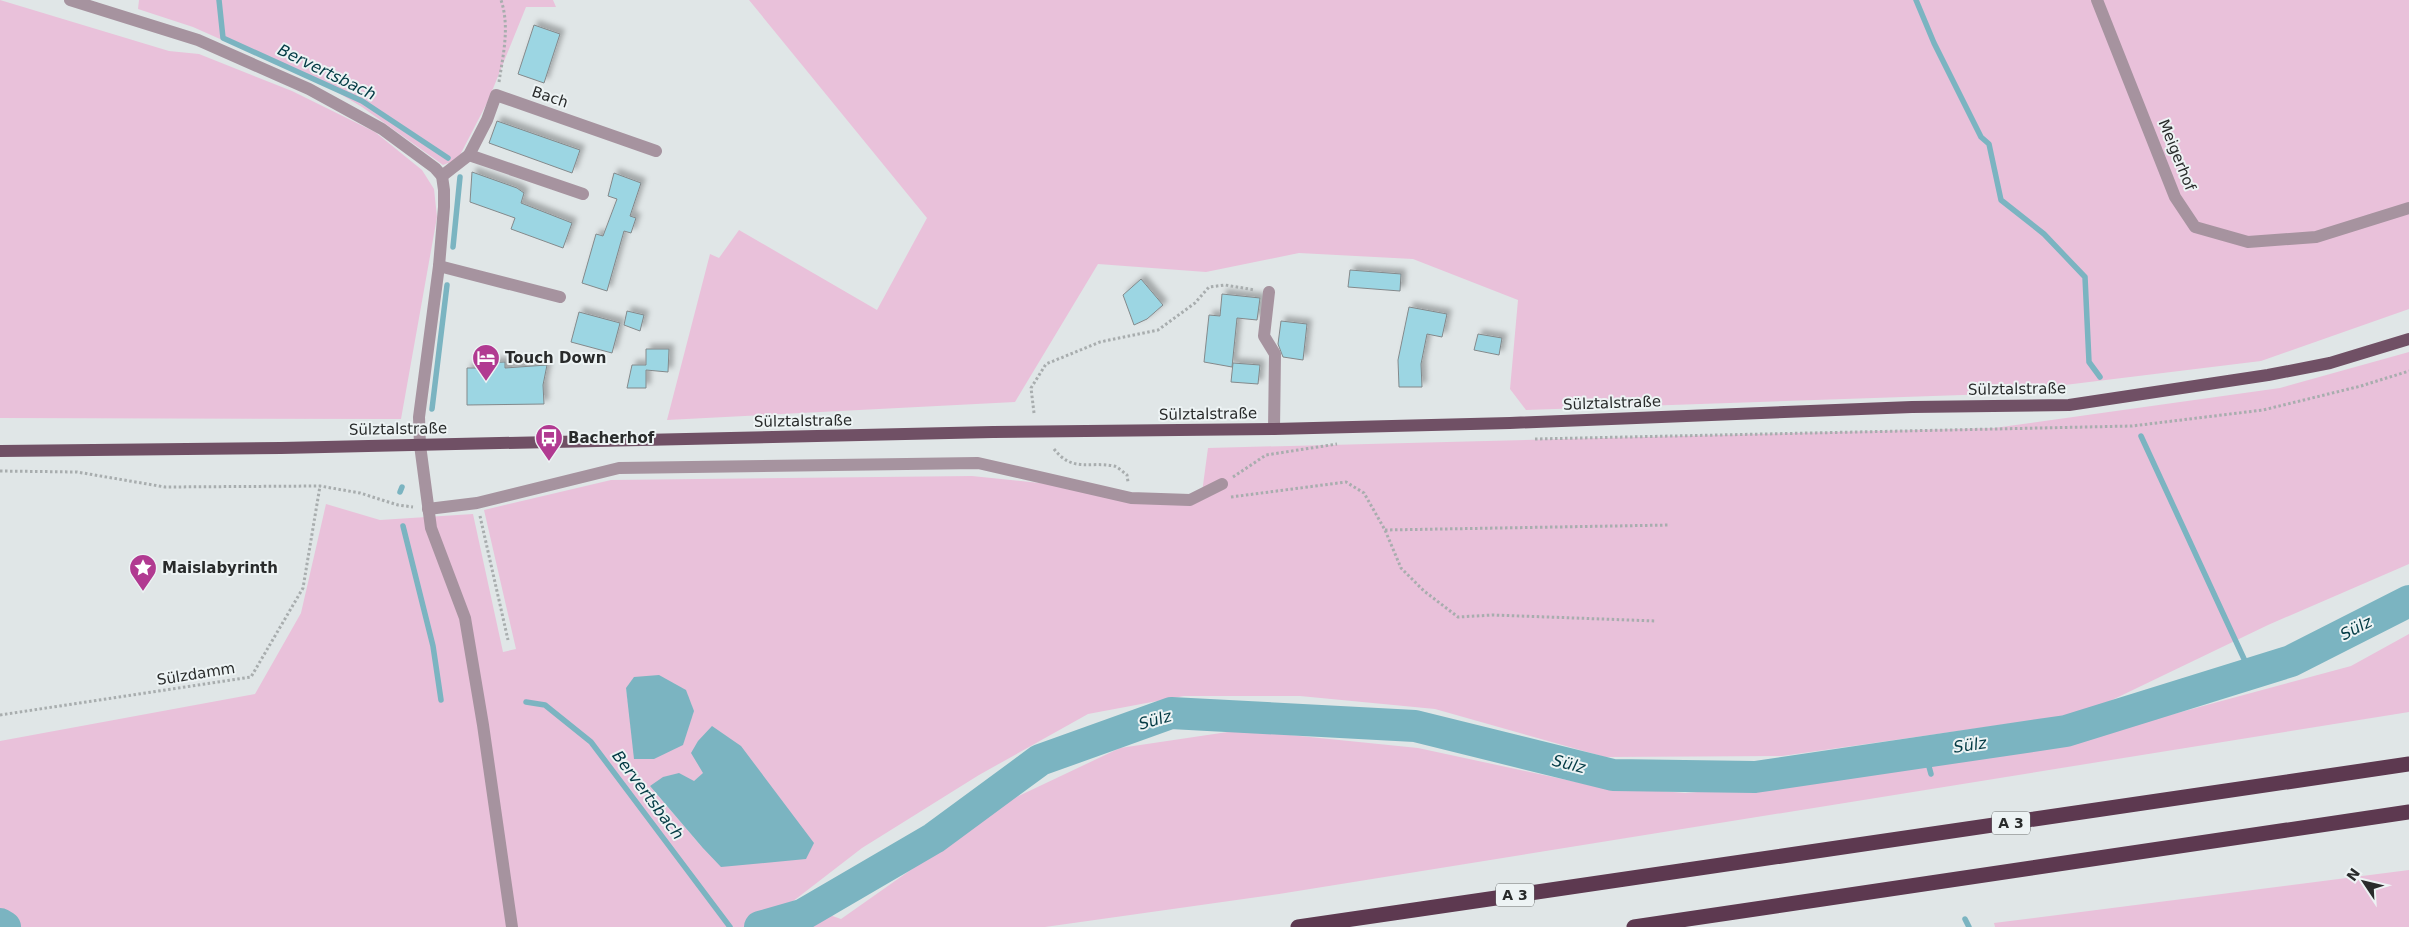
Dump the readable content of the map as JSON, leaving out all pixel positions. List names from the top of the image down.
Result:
{
  "streets": {
    "highway": ["A 3"],
    "main road": ["Sülztalstraße"],
    "street": ["Bach", "Meigerhof"],
    "path": ["Sülzdamm"]
  },
  "water": ["Bervertsbach", "Sülz"],
  "places": {
    "hotel": ["Touch Down"],
    "bus stop": ["Bacherhof"],
    "place": ["Maislabyrinth"]
  },
  "north": "top left"
}
